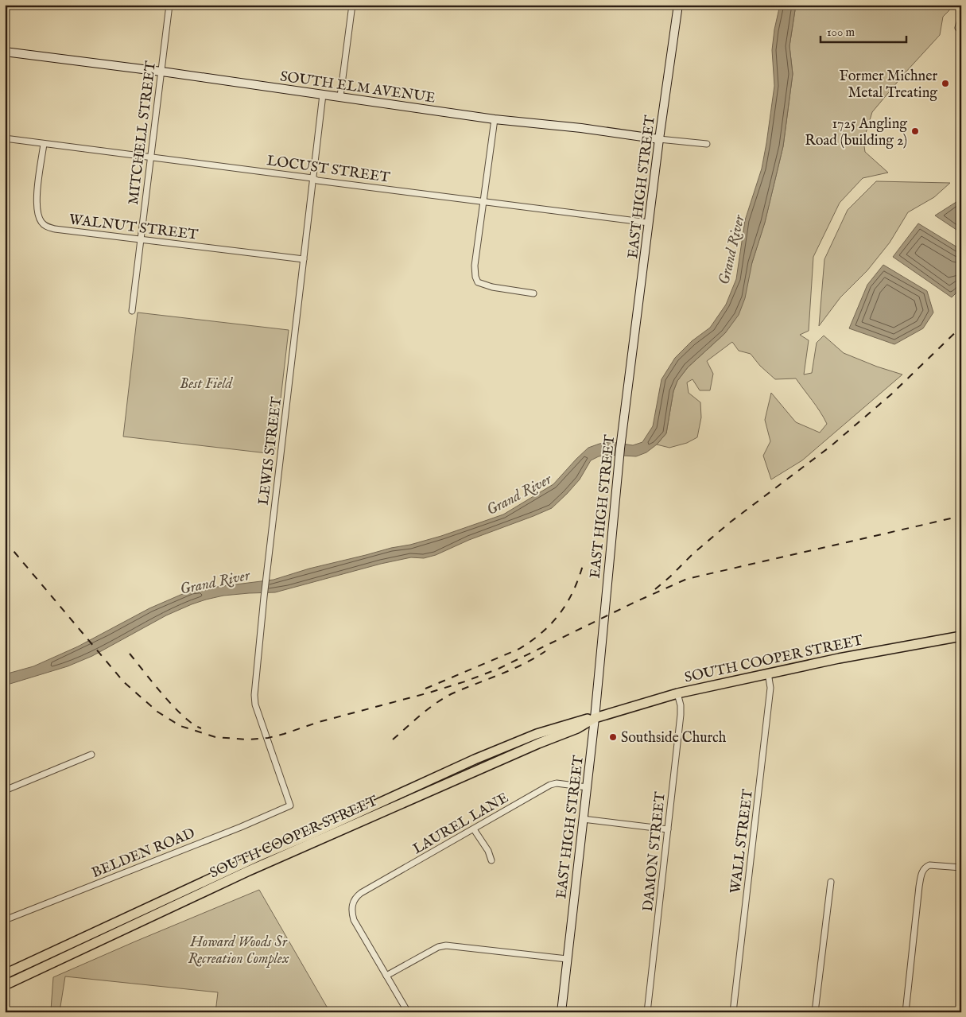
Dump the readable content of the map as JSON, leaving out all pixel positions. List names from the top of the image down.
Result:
{
  "streets": {
    "main road": ["SOUTH COOPER STREET"],
    "street": [
      "SOUTH ELM AVENUE",
      "MITCHELL STREET",
      "LOCUST STREET",
      "EAST HIGH STREET",
      "WALNUT STREET",
      "LEWIS STREET",
      "LAUREL LANE",
      "WALL STREET",
      "DAMON STREET",
      "BELDEN ROAD"
    ]
  },
  "crossings": [
    ["SOUTH ELM AVENUE", "MITCHELL STREET"],
    ["SOUTH ELM AVENUE", "EAST HIGH STREET"],
    ["SOUTH ELM AVENUE", "LEWIS STREET"],
    ["MITCHELL STREET", "LOCUST STREET"],
    ["MITCHELL STREET", "WALNUT STREET"],
    ["LOCUST STREET", "EAST HIGH STREET"],
    ["LOCUST STREET", "WALNUT STREET"],
    ["LOCUST STREET", "LEWIS STREET"],
    ["EAST HIGH STREET", "SOUTH COOPER STREET"],
    ["EAST HIGH STREET", "LAUREL LANE"],
    ["WALNUT STREET", "LEWIS STREET"],
    ["LEWIS STREET", "BELDEN ROAD"],
    ["SOUTH COOPER STREET", "WALL STREET"],
    ["SOUTH COOPER STREET", "DAMON STREET"]
  ],
  "water": ["Grand River"],
  "parks": ["Best Field", "Howard Woods Sr Recreation Complex"],
  "places": ["Former Michner Metal Treating", "1725 Angling Road (building 2)", "Southside Church"],
  "scale_bar": "100 m"
}
